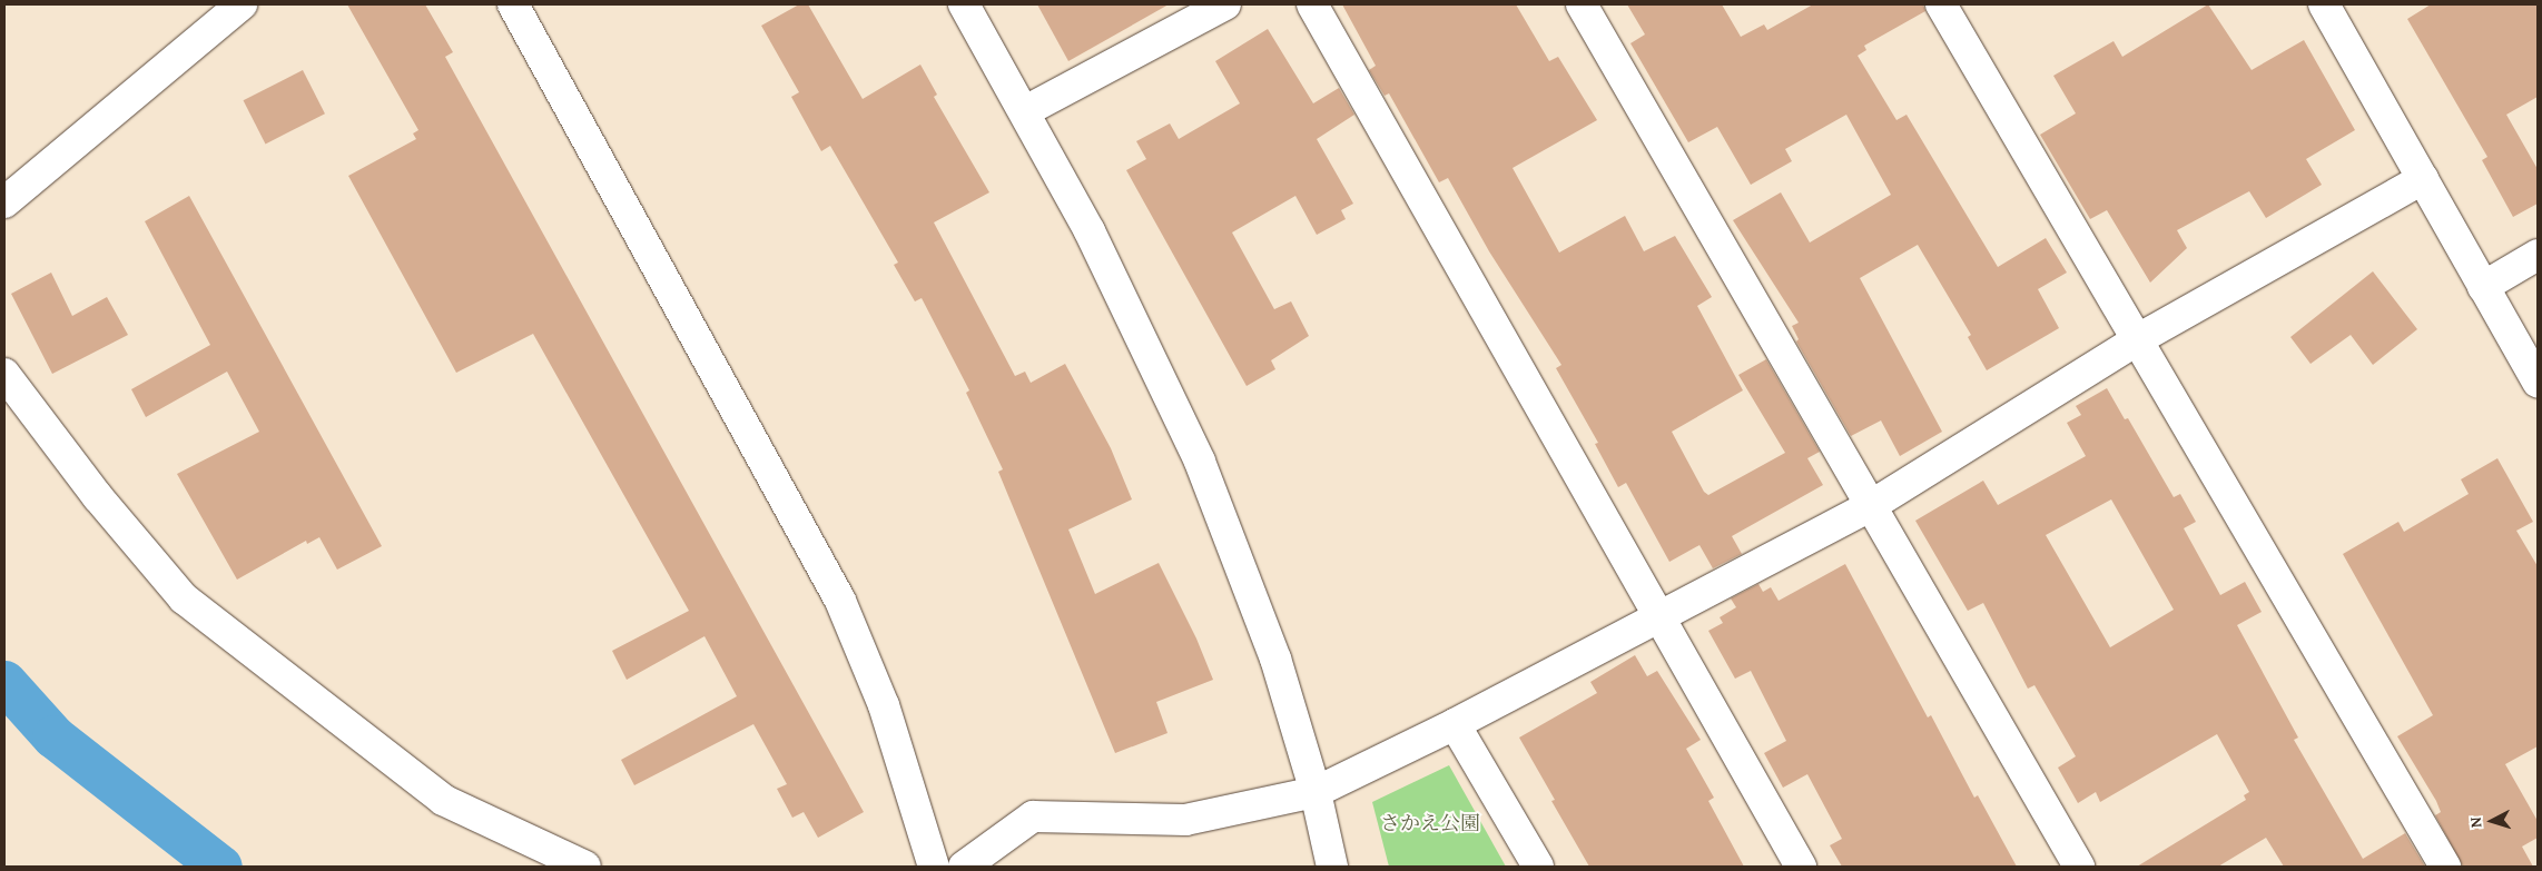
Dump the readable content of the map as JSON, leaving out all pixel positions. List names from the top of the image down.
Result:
{
  "parks": ["さかえ公園"],
  "north": "left"
}
